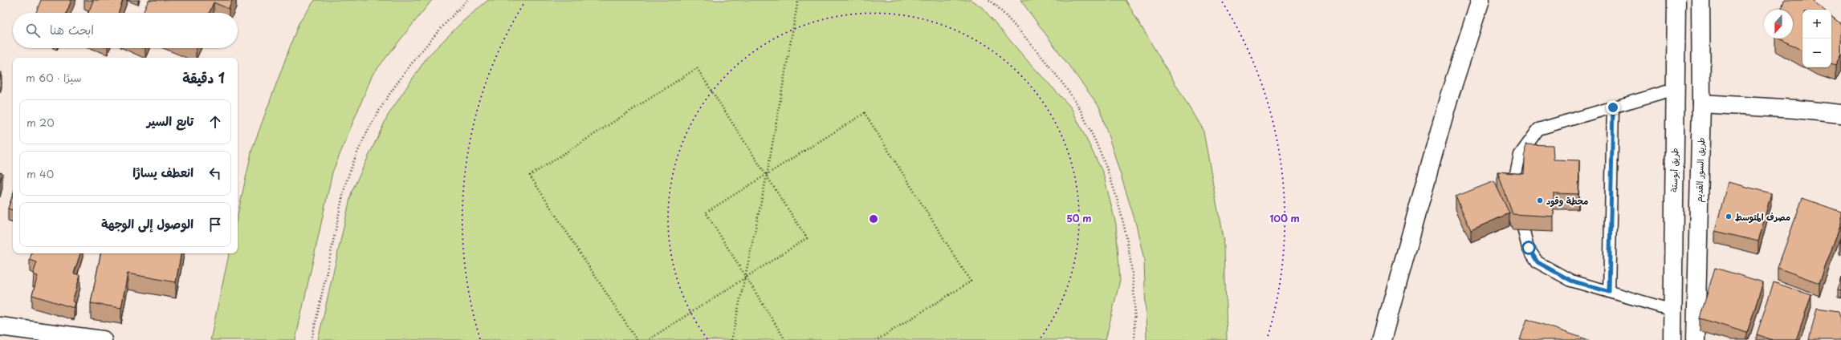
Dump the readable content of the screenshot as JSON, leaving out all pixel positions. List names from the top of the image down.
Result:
{
  "streets": {
    "main road": ["طريق أبوستة", "طريق السور القديم"]
  },
  "places": ["محطة وقود", "مصرف المتوسط"],
  "north": "bottom",
  "page": {
    "map_buttons": ["+", "−"],
    "search": "ابحث هنا",
    "heading": ["1 دقيقة", "سيرًا · 60 m"],
    "list": [
      ["تابع السير", "20 m"],
      ["انعطف يسارًا", "40 m"],
      "الوصول إلى الوجهة"
    ]
  },
  "rings": ["50 m", "100 m"]
}
